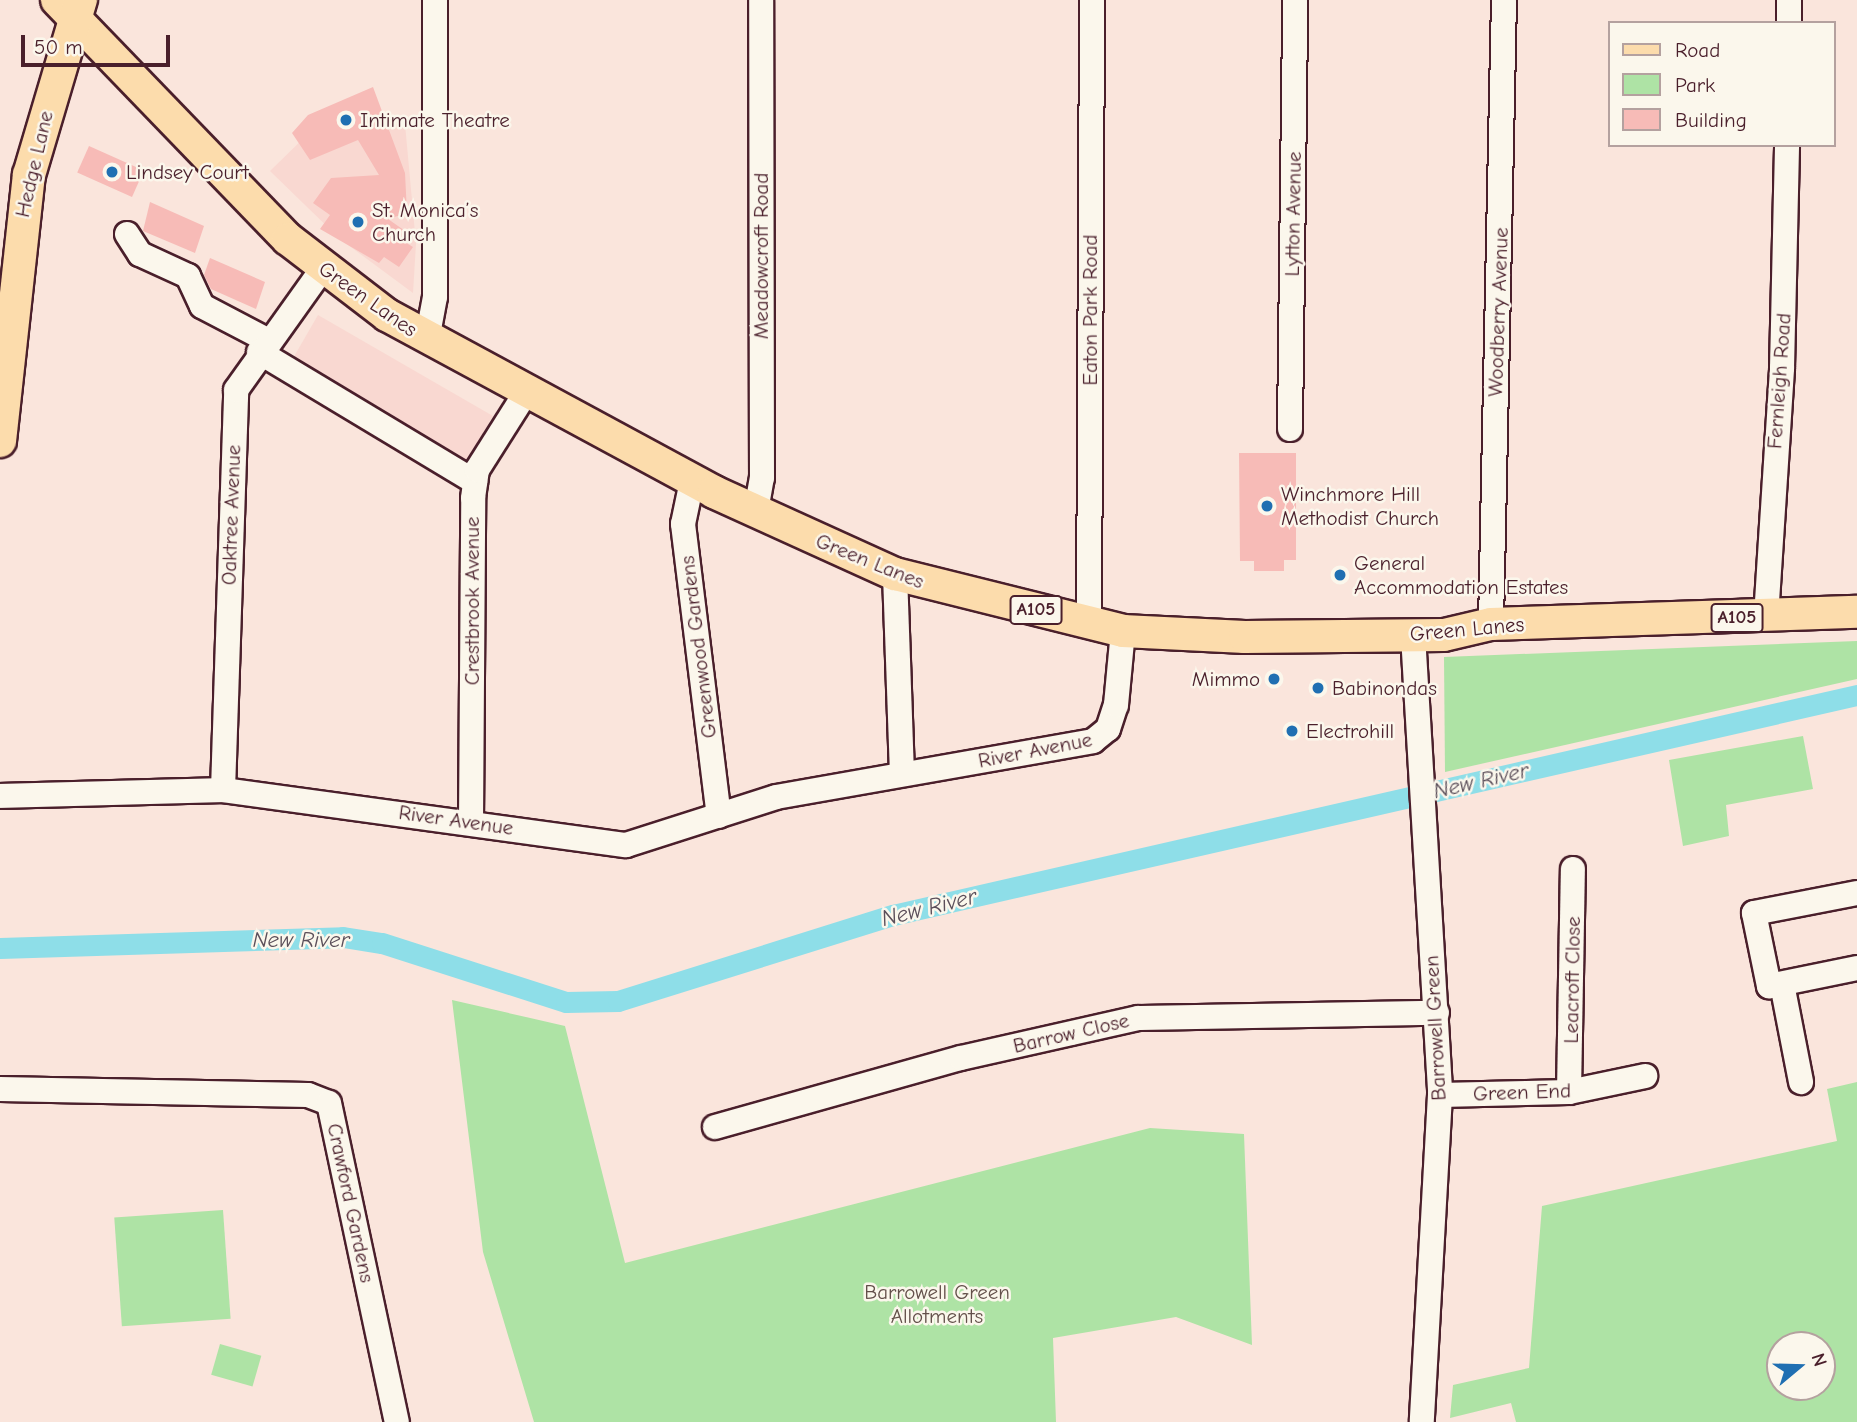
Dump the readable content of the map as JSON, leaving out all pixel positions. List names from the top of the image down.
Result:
{
  "streets": {
    "main road": ["Hedge Lane", "Green Lanes", "A105"],
    "street": [
      "Lytton Avenue",
      "Meadowcroft Road",
      "Eaton Park Road",
      "Woodberry Avenue",
      "Fernleigh Road",
      "Oaktree Avenue",
      "Crestbrook Avenue",
      "Greenwood Gardens",
      "River Avenue",
      "Leacroft Close",
      "Barrowell Green",
      "Barrow Close",
      "Green End",
      "Crawford Gardens"
    ]
  },
  "crossings": [
    ["Hedge Lane", "Green Lanes"],
    ["Meadowcroft Road", "Green Lanes"],
    ["Green Lanes", "Eaton Park Road"],
    ["Green Lanes", "Woodberry Avenue"],
    ["Green Lanes", "Fernleigh Road"],
    ["Green Lanes", "Oaktree Avenue"],
    ["Green Lanes", "Crestbrook Avenue"],
    ["Green Lanes", "Greenwood Gardens"],
    ["Green Lanes", "River Avenue"],
    ["Green Lanes", "Barrowell Green"],
    ["Oaktree Avenue", "River Avenue"],
    ["Crestbrook Avenue", "River Avenue"],
    ["Greenwood Gardens", "River Avenue"],
    ["Leacroft Close", "Green End"],
    ["Barrowell Green", "Barrow Close"],
    ["Barrowell Green", "Green End"]
  ],
  "water": ["New River"],
  "parks": ["Barrowell Green Allotments"],
  "places": [
    "Intimate Theatre",
    "Lindsey Court",
    "St. Monica’s Church",
    "Winchmore Hill Methodist Church",
    "General Accommodation Estates",
    "Mimmo",
    "Babinondas",
    "Electrohill"
  ],
  "legend": ["Road", "Park", "Building"],
  "scale_bar": "50 m",
  "north": "right"
}
